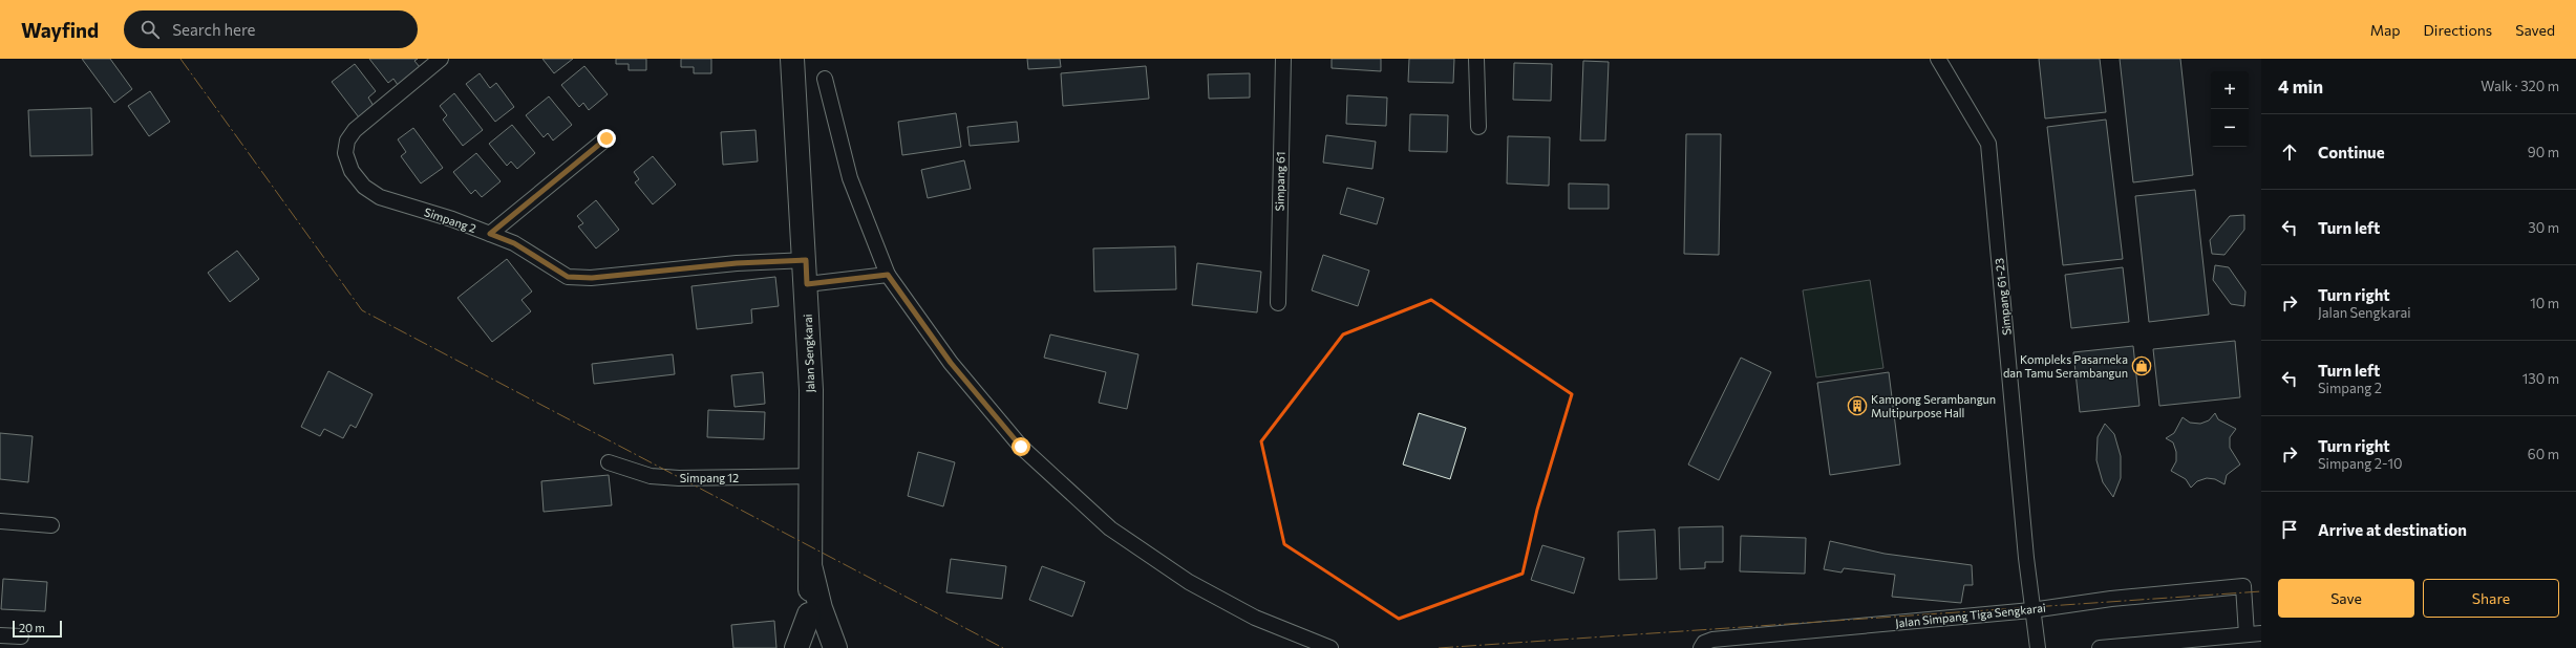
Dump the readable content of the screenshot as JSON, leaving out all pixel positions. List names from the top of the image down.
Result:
{
  "streets": {
    "main road": ["Jalan Sengkarai"],
    "street": [
      "Simpang 61",
      "Simpang 2",
      "Simpang 61-23",
      "Simpang 12",
      "Jalan Simpang Tiga Sengkarai"
    ]
  },
  "crossings": [
    ["Simpang 2", "Jalan Sengkarai"],
    ["Simpang 61-23", "Jalan Simpang Tiga Sengkarai"],
    ["Jalan Sengkarai", "Simpang 12"]
  ],
  "places": {
    "shop": ["Kompleks Pasarneka dan Tamu Serambangun"],
    "building": ["Kampong Serambangun Multipurpose Hall"]
  },
  "scale_bar": "20 m",
  "page": {
    "header": "Wayfind",
    "search": "Search here",
    "nav": ["Map", "Directions", "Saved"],
    "heading": ["4 min", "Walk · 320 m"],
    "map_buttons": ["+", "−"],
    "list": [
      ["Continue", "90 m"],
      ["Turn left", "30 m"],
      ["Turn right", "Jalan Sengkarai", "10 m"],
      ["Turn left", "Simpang 2", "130 m"],
      ["Turn right", "Simpang 2-10", "60 m"],
      "Arrive at destination"
    ],
    "buttons": ["Save", "Share"],
    "scale": "20 m"
  }
}
